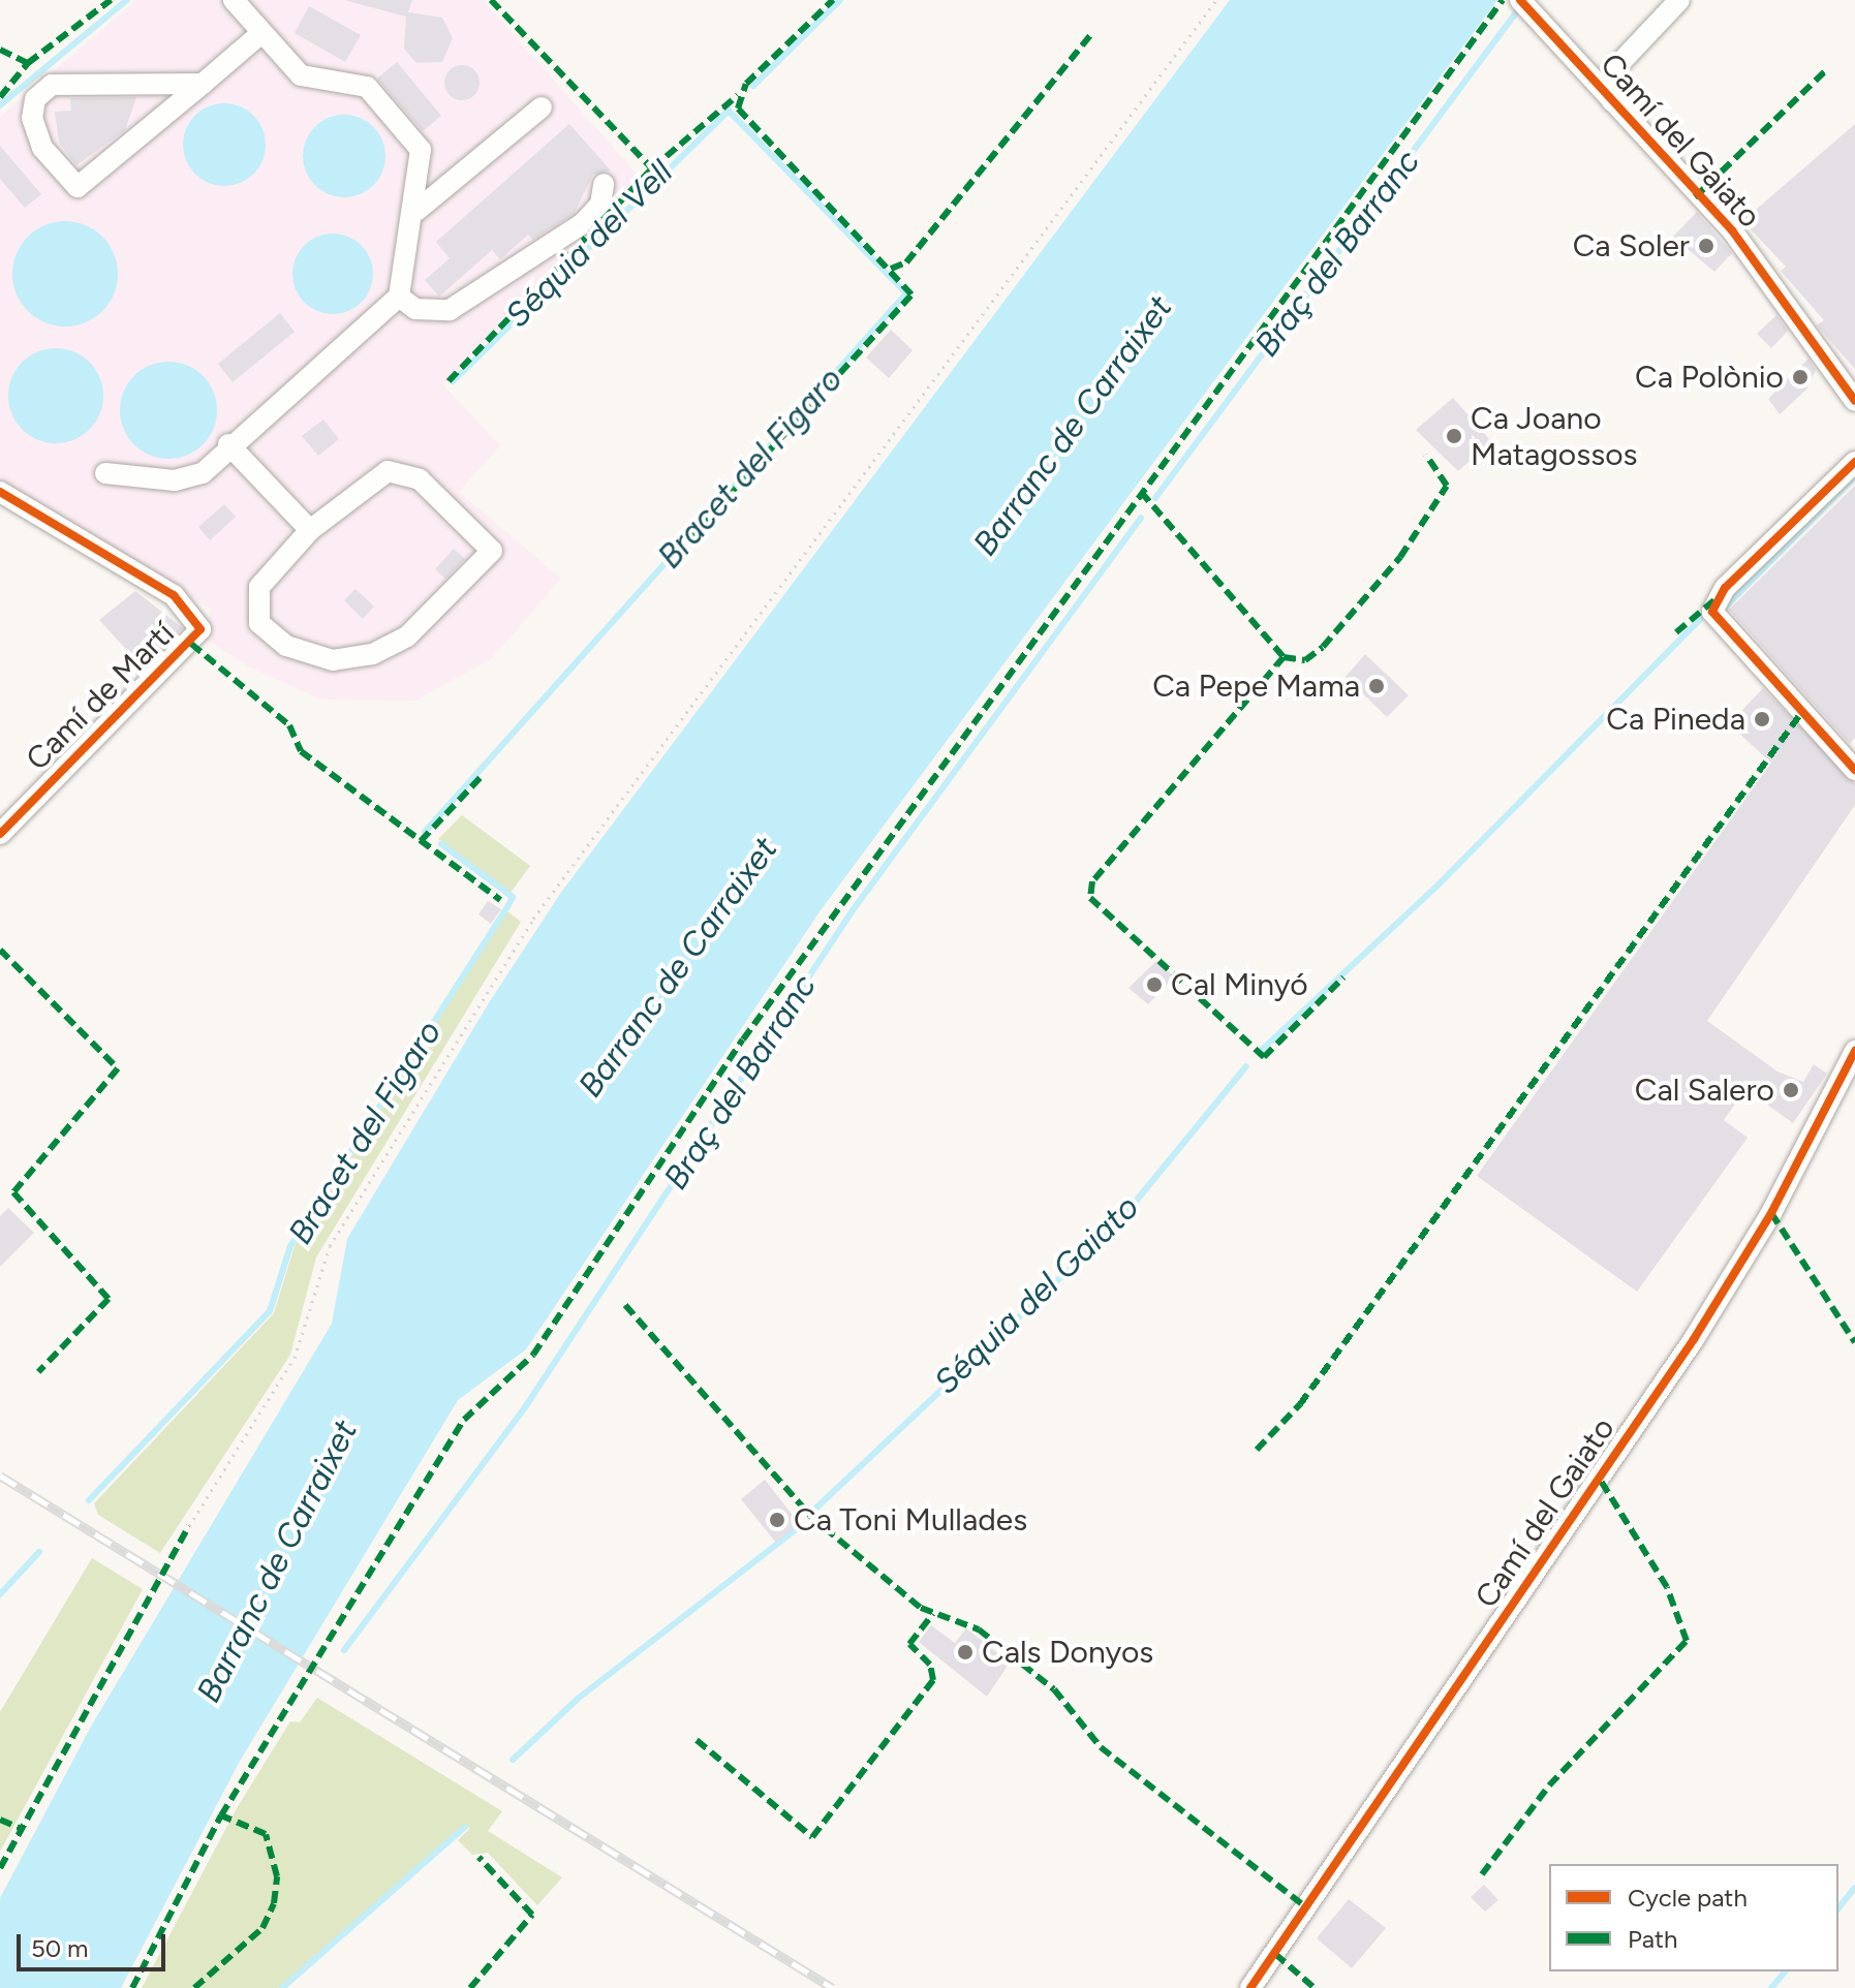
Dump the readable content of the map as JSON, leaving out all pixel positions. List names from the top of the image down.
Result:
{
  "streets": {
    "street": ["Camí del Gaiato", "Camí de Martí"]
  },
  "water": [
    "Séquia del Vell",
    "Braç del Barranc",
    "Barranc de Carraixet",
    "Bracet del Figaro",
    "Séquia del Gaiato"
  ],
  "places": [
    "Ca Soler",
    "Ca Polònio",
    "Ca Joano Matagossos",
    "Ca Pepe Mama",
    "Ca Pineda",
    "Cal Minyó",
    "Cal Salero",
    "Ca Toni Mullades",
    "Cals Donyos"
  ],
  "legend": ["Cycle path", "Path"],
  "scale_bar": "50 m"
}
